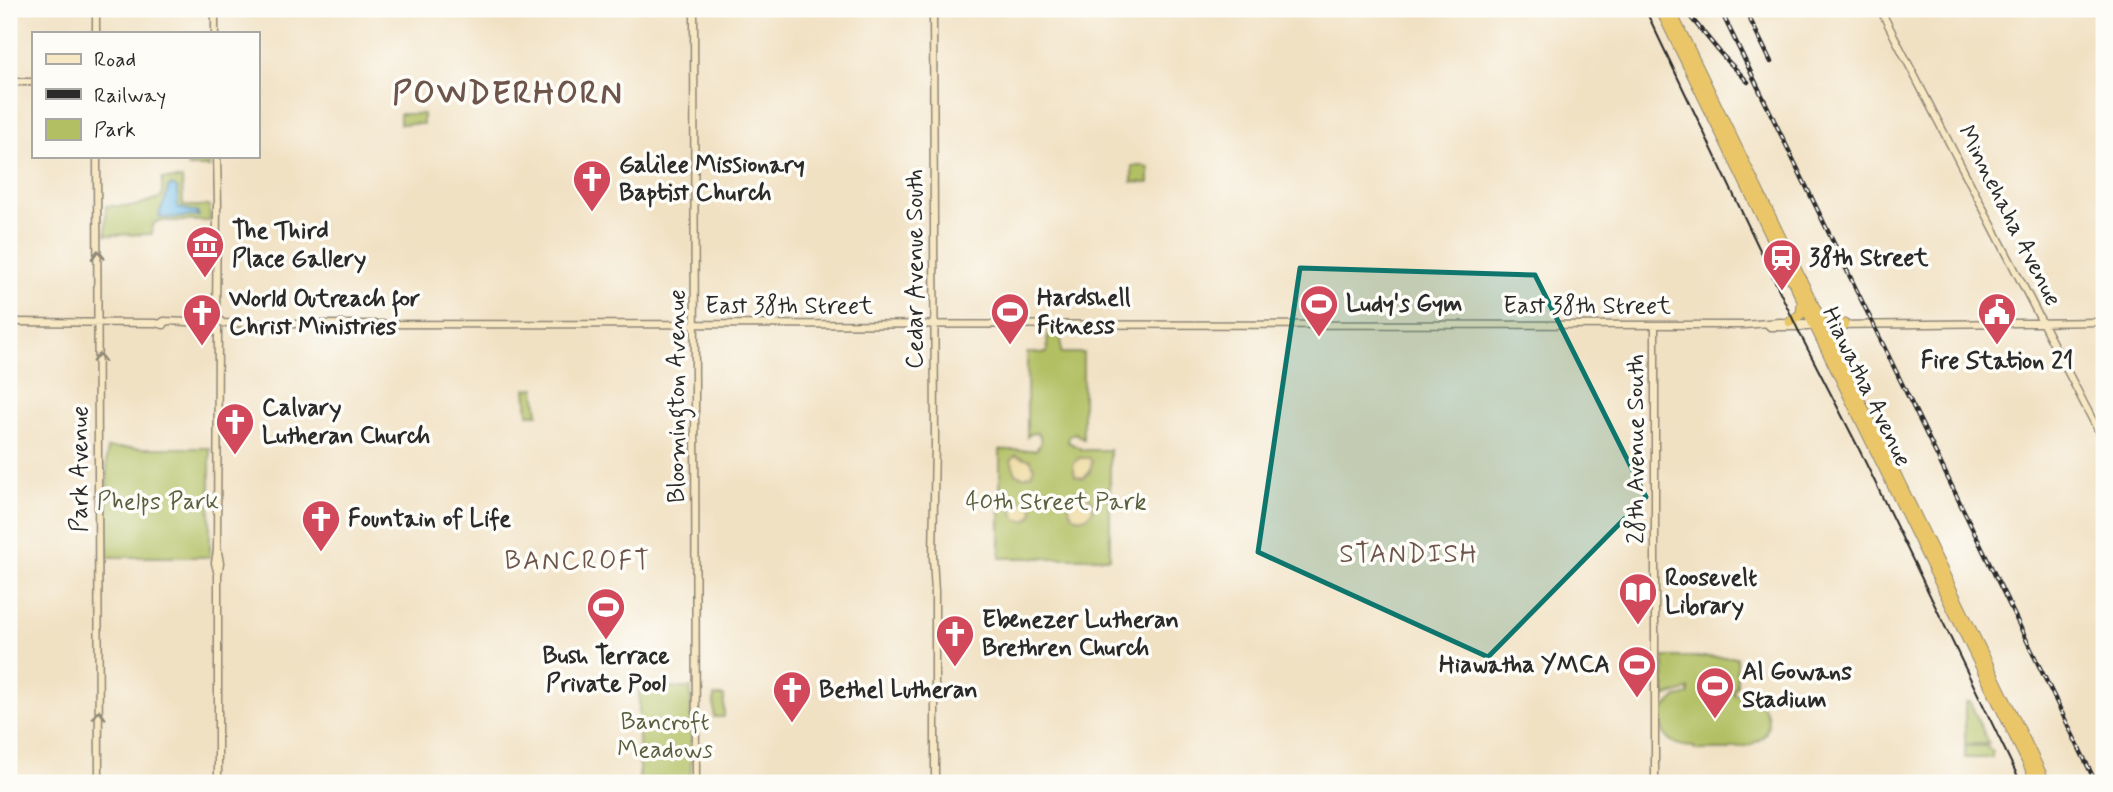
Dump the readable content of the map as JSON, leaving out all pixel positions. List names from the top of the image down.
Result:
{
  "streets": {
    "highway": ["Hiawatha Avenue"],
    "street": [
      "Minnehaha Avenue",
      "Cedar Avenue South",
      "East 38th Street",
      "Bloomington Avenue",
      "28th Avenue South",
      "Park Avenue"
    ]
  },
  "crossings": [
    ["Minnehaha Avenue", "East 38th Street"],
    ["Cedar Avenue South", "East 38th Street"],
    ["East 38th Street", "Hiawatha Avenue"],
    ["East 38th Street", "Bloomington Avenue"],
    ["East 38th Street", "28th Avenue South"],
    ["East 38th Street", "Park Avenue"]
  ],
  "one_way": ["Park Avenue"],
  "districts": ["POWDERHORN", "STANDISH", "BANCROFT"],
  "parks": ["Phelps Park", "40th Street Park", "Bancroft Meadows"],
  "places": {
    "church": [
      "Galilee Missionary Baptist Church",
      "World Outreach for Christ Ministries",
      "Calvary Lutheran Church",
      "Fountain of Life",
      "Ebenezer Lutheran Brethren Church",
      "Bethel Lutheran"
    ],
    "museum": ["The Third Place Gallery"],
    "station": ["38th Street"],
    "sports": [
      "Ludy's Gym",
      "Hardshell Fitness",
      "Bush Terrace Private Pool",
      "Hiawatha YMCA",
      "Al Gowans Stadium"
    ],
    "public building": ["Fire Station 21"],
    "library": ["Roosevelt Library"]
  },
  "legend": ["Road", "Railway", "Park"]
}
